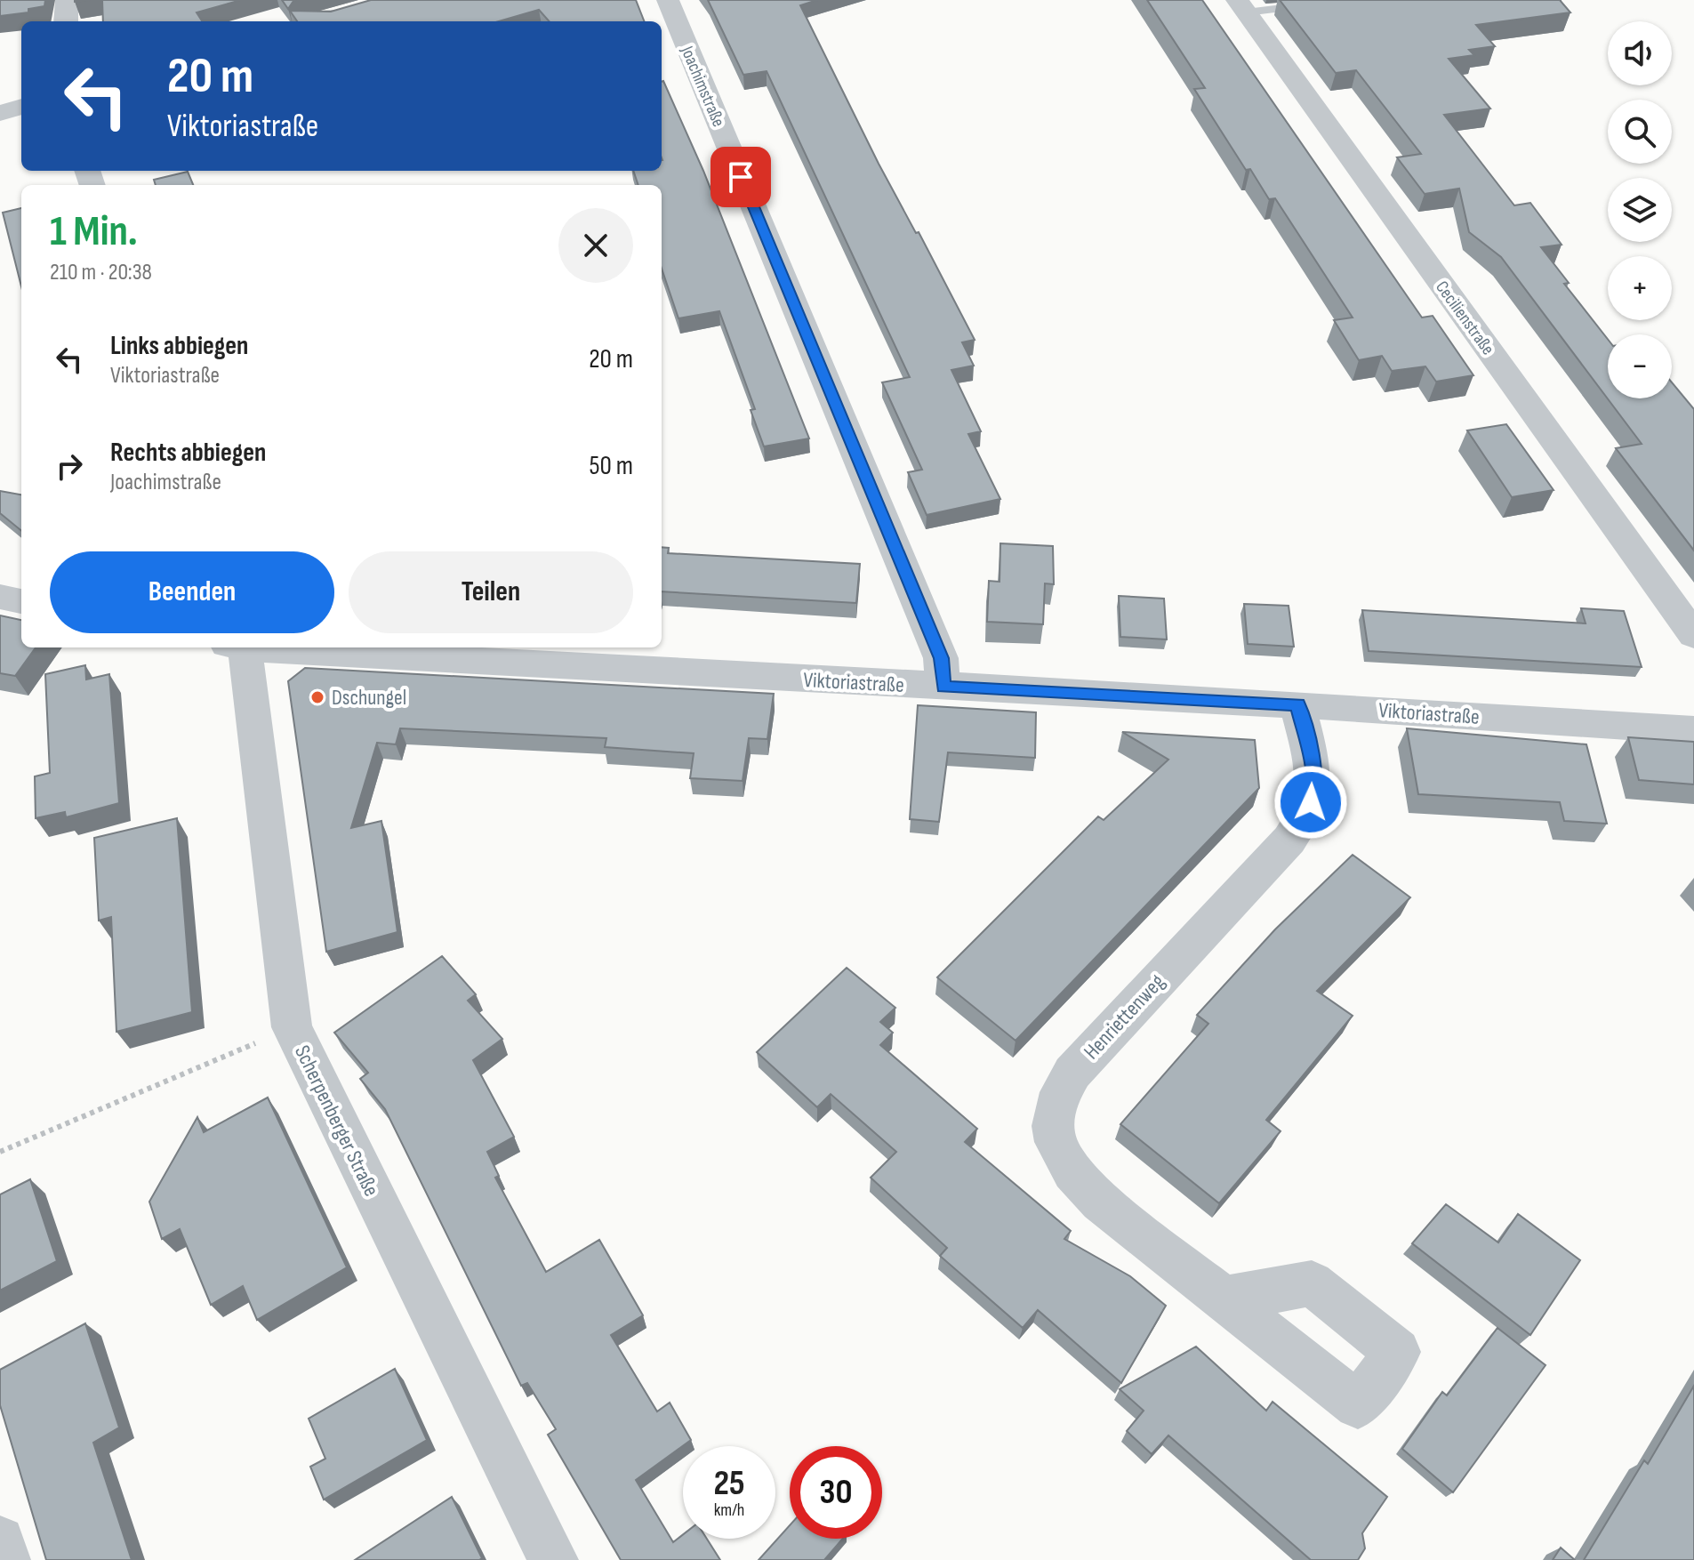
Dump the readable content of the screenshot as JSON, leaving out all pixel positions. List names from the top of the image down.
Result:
{
  "streets": {
    "street": [
      "Joachimstraße",
      "Cecilienstraße",
      "Viktoriastraße",
      "Henriettenweg",
      "Scherpenberger Straße"
    ]
  },
  "crossings": [
    ["Joachimstraße", "Viktoriastraße"],
    ["Viktoriastraße", "Henriettenweg"]
  ],
  "places": ["Dschungel"],
  "page": {
    "map_buttons": ["+", "−"],
    "turn": ["20 m", "Viktoriastraße"],
    "heading": ["1 Min.", "210 m · 20:38"],
    "list": [
      {
        "name": "Links abbiegen",
        "note": "Viktoriastraße",
        "value": "20 m"
      },
      {
        "name": "Rechts abbiegen",
        "note": "Joachimstraße",
        "value": "50 m"
      }
    ],
    "buttons": ["Beenden", "Teilen"],
    "speed": "25 km/h",
    "limit": "30"
  }
}
